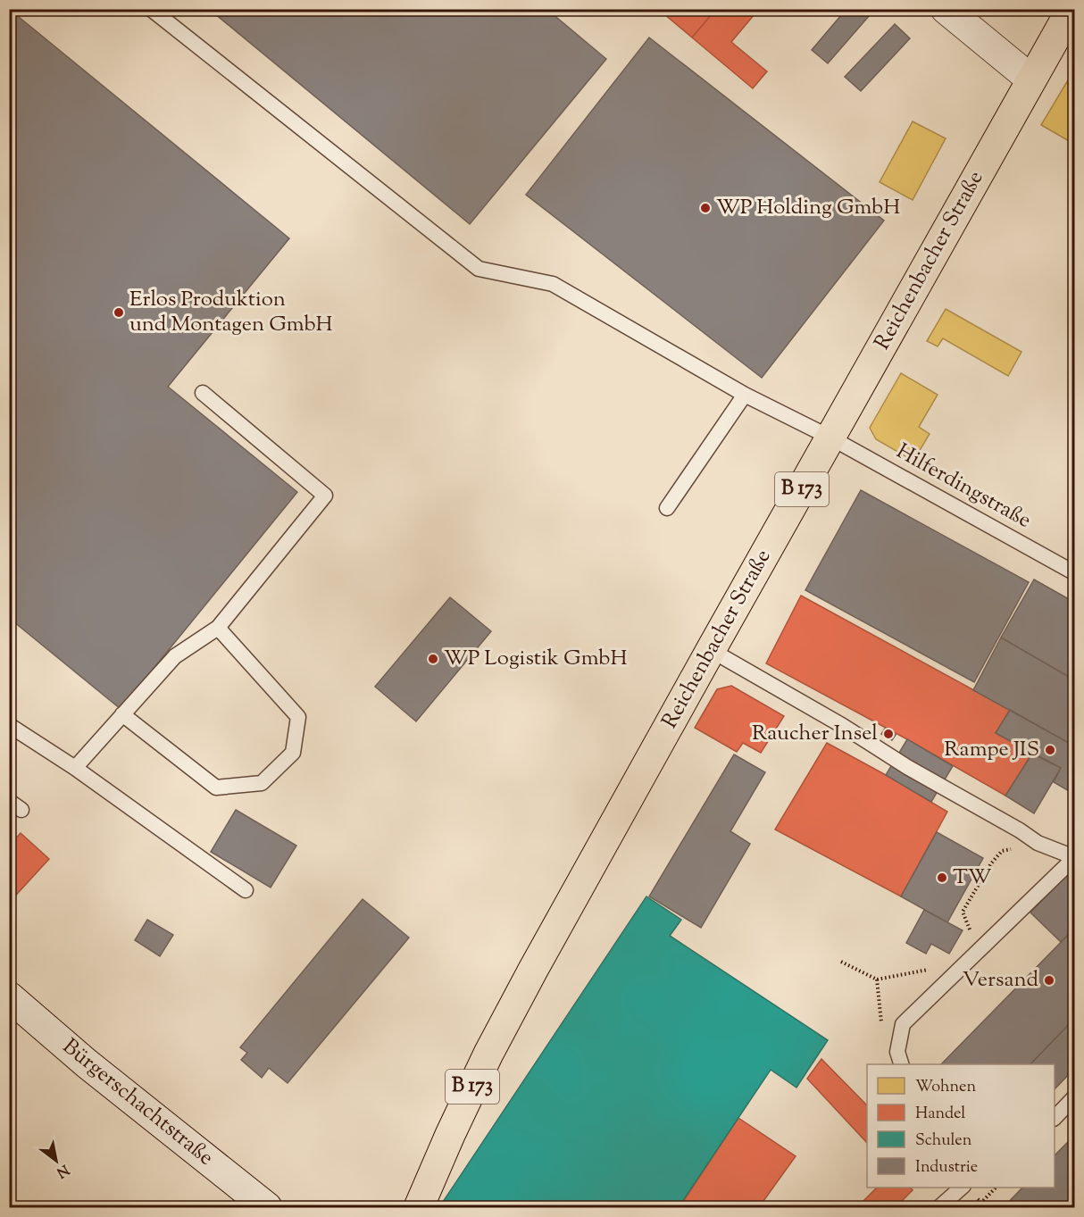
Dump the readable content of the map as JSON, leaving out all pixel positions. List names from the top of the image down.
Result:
{
  "streets": {
    "main road": ["Reichenbacher Straße", "B 173", "Bürgerschachtstraße"],
    "lane": ["Hilferdingstraße"]
  },
  "crossings": [
    ["Reichenbacher Straße", "Hilferdingstraße"]
  ],
  "places": [
    "WP Holding GmbH",
    "Erlos Produktion und Montagen GmbH",
    "WP Logistik GmbH",
    "Raucher Insel",
    "Rampe JIS",
    "TW",
    "Versand"
  ],
  "legend": [
    "Wohnen",
    "Handel",
    "Schulen",
    "Industrie"
  ],
  "north": "bottom right"
}
